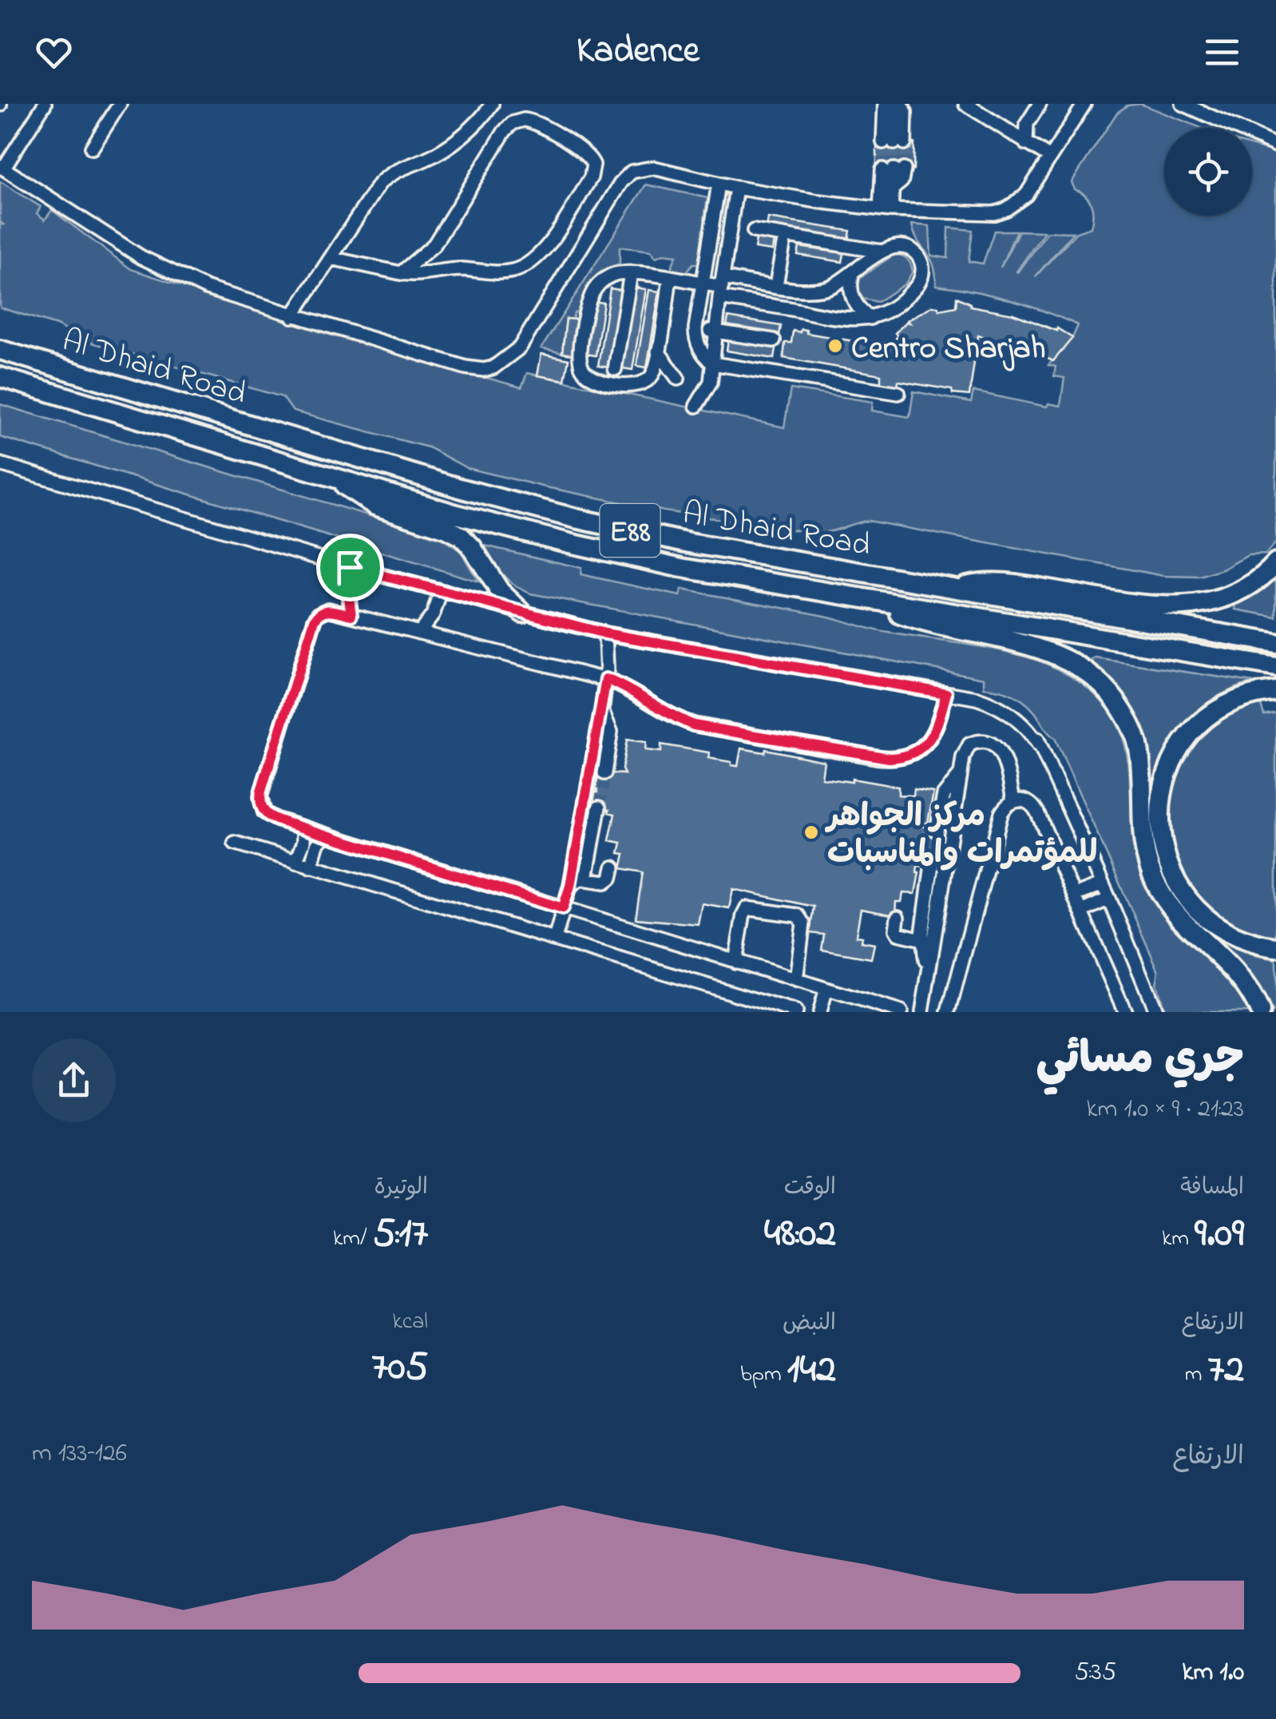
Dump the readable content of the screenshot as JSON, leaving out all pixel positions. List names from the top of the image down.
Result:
{
  "streets": {
    "highway": ["Al Dhaid Road", "E88"]
  },
  "places": ["Centro Sharjah", "مركز الجواهر للمؤتمرات والمناسبات"],
  "page": {
    "header": "Kadence",
    "heading": ["جري مسائي", "21:23 · 9 × 1.0 km"],
    "stats": [
      ["المسافة", "9.09 km"],
      ["الوقت", "48:02"],
      ["الوتيرة", "5:17 /km"],
      ["الارتفاع", "72 m"],
      ["النبض", "142 bpm"],
      ["kcal", "705"]
    ],
    "chart": ["الارتفاع", "126–133 m"],
    "list": [
      {
        "name": "1.0 km",
        "note": "5:35"
      }
    ]
  }
}
